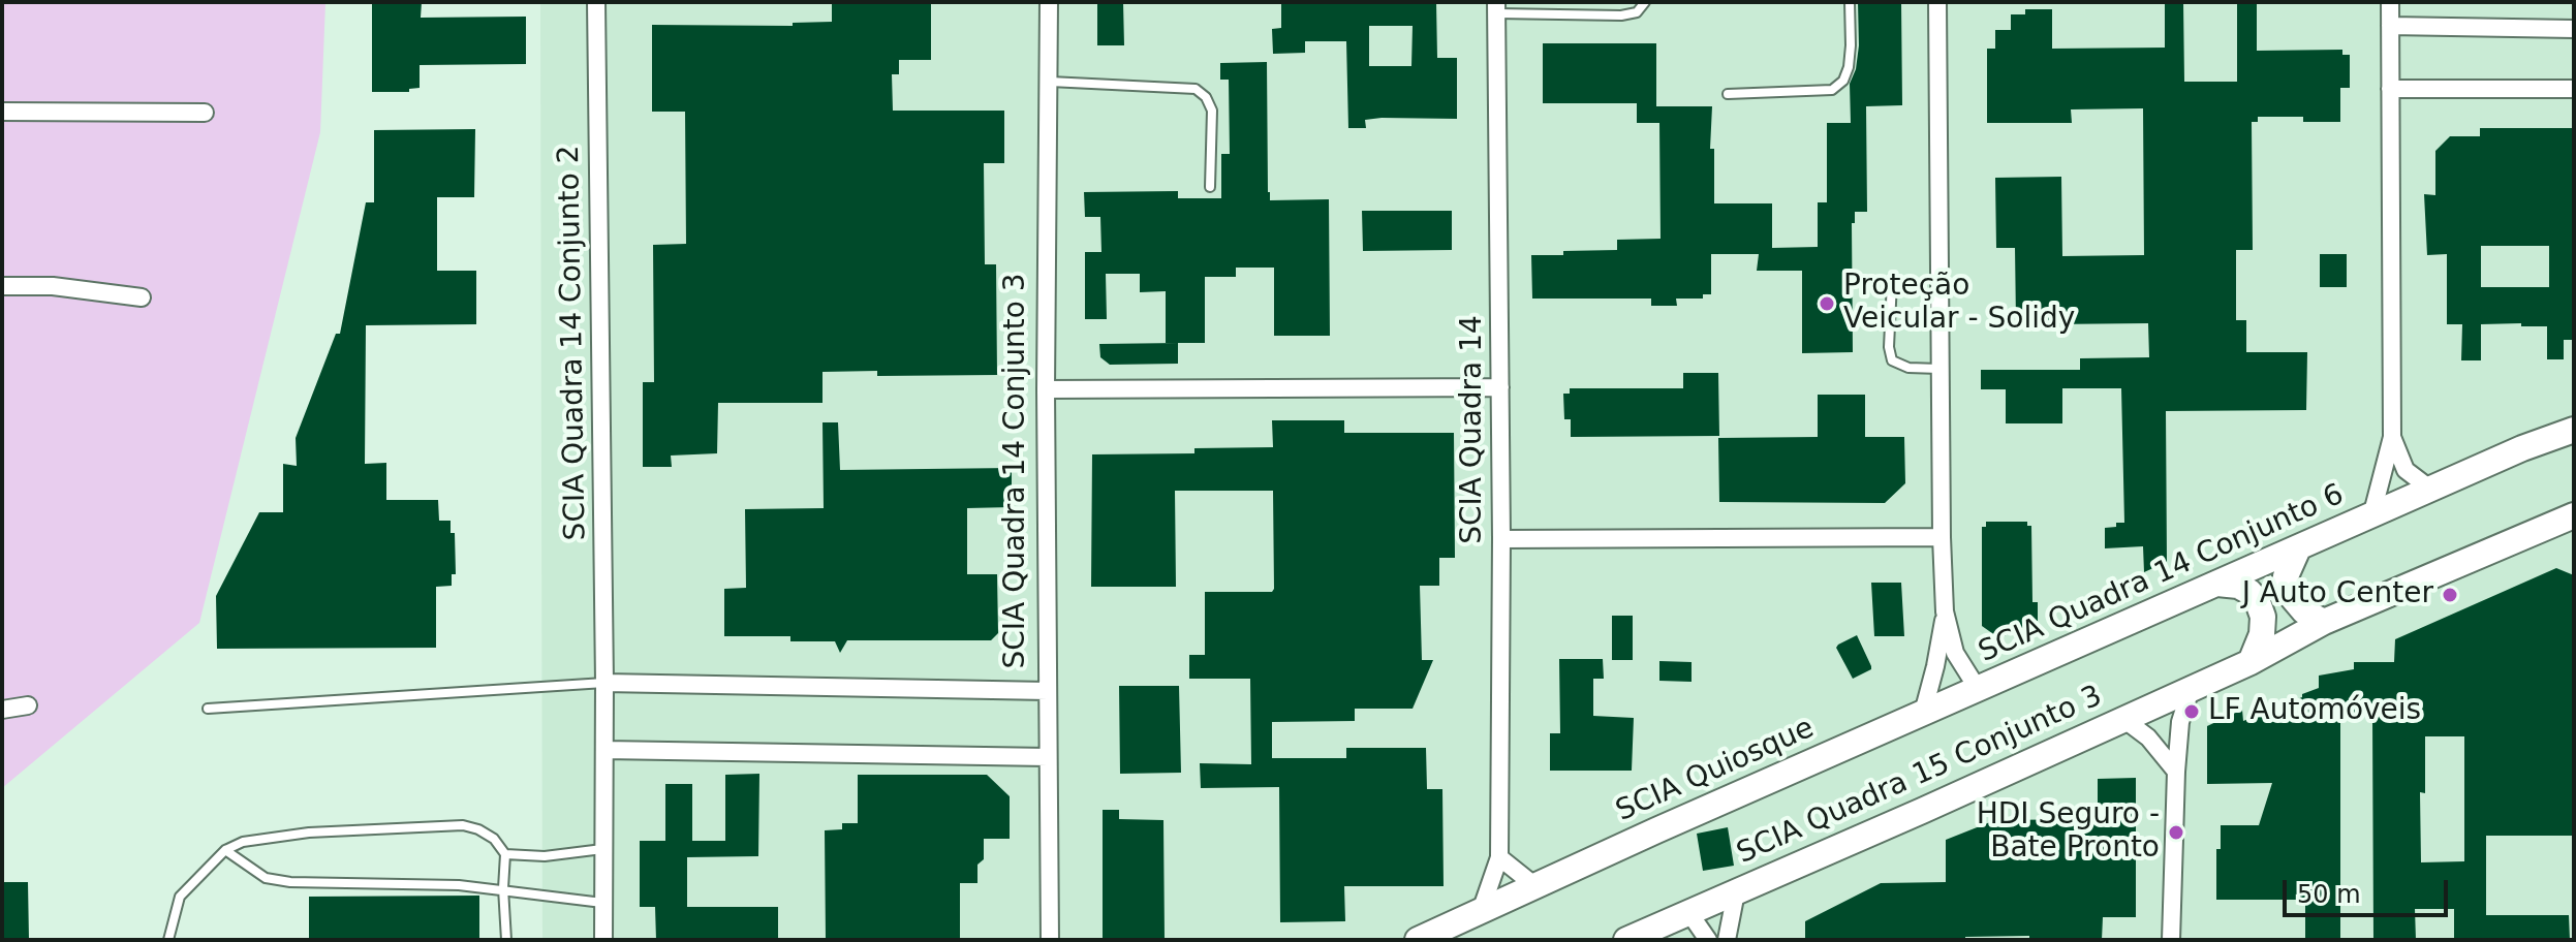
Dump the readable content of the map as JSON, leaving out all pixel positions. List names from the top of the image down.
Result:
{
  "streets": {
    "main road": ["SCIA Quadra 14 Conjunto 6", "SCIA Quiosque", "SCIA Quadra 15 Conjunto 3"],
    "street": ["SCIA Quadra 14 Conjunto 2", "SCIA Quadra 14", "SCIA Quadra 14 Conjunto 3"]
  },
  "crossings": [
    ["SCIA Quadra 14", "SCIA Quiosque"],
    ["SCIA Quadra 14 Conjunto 6", "SCIA Quiosque"]
  ],
  "places": [
    "Proteção Veicular - Solidy",
    "J Auto Center",
    "LF Automóveis",
    "HDI Seguro - Bate Pronto"
  ],
  "scale_bar": "50 m"
}
